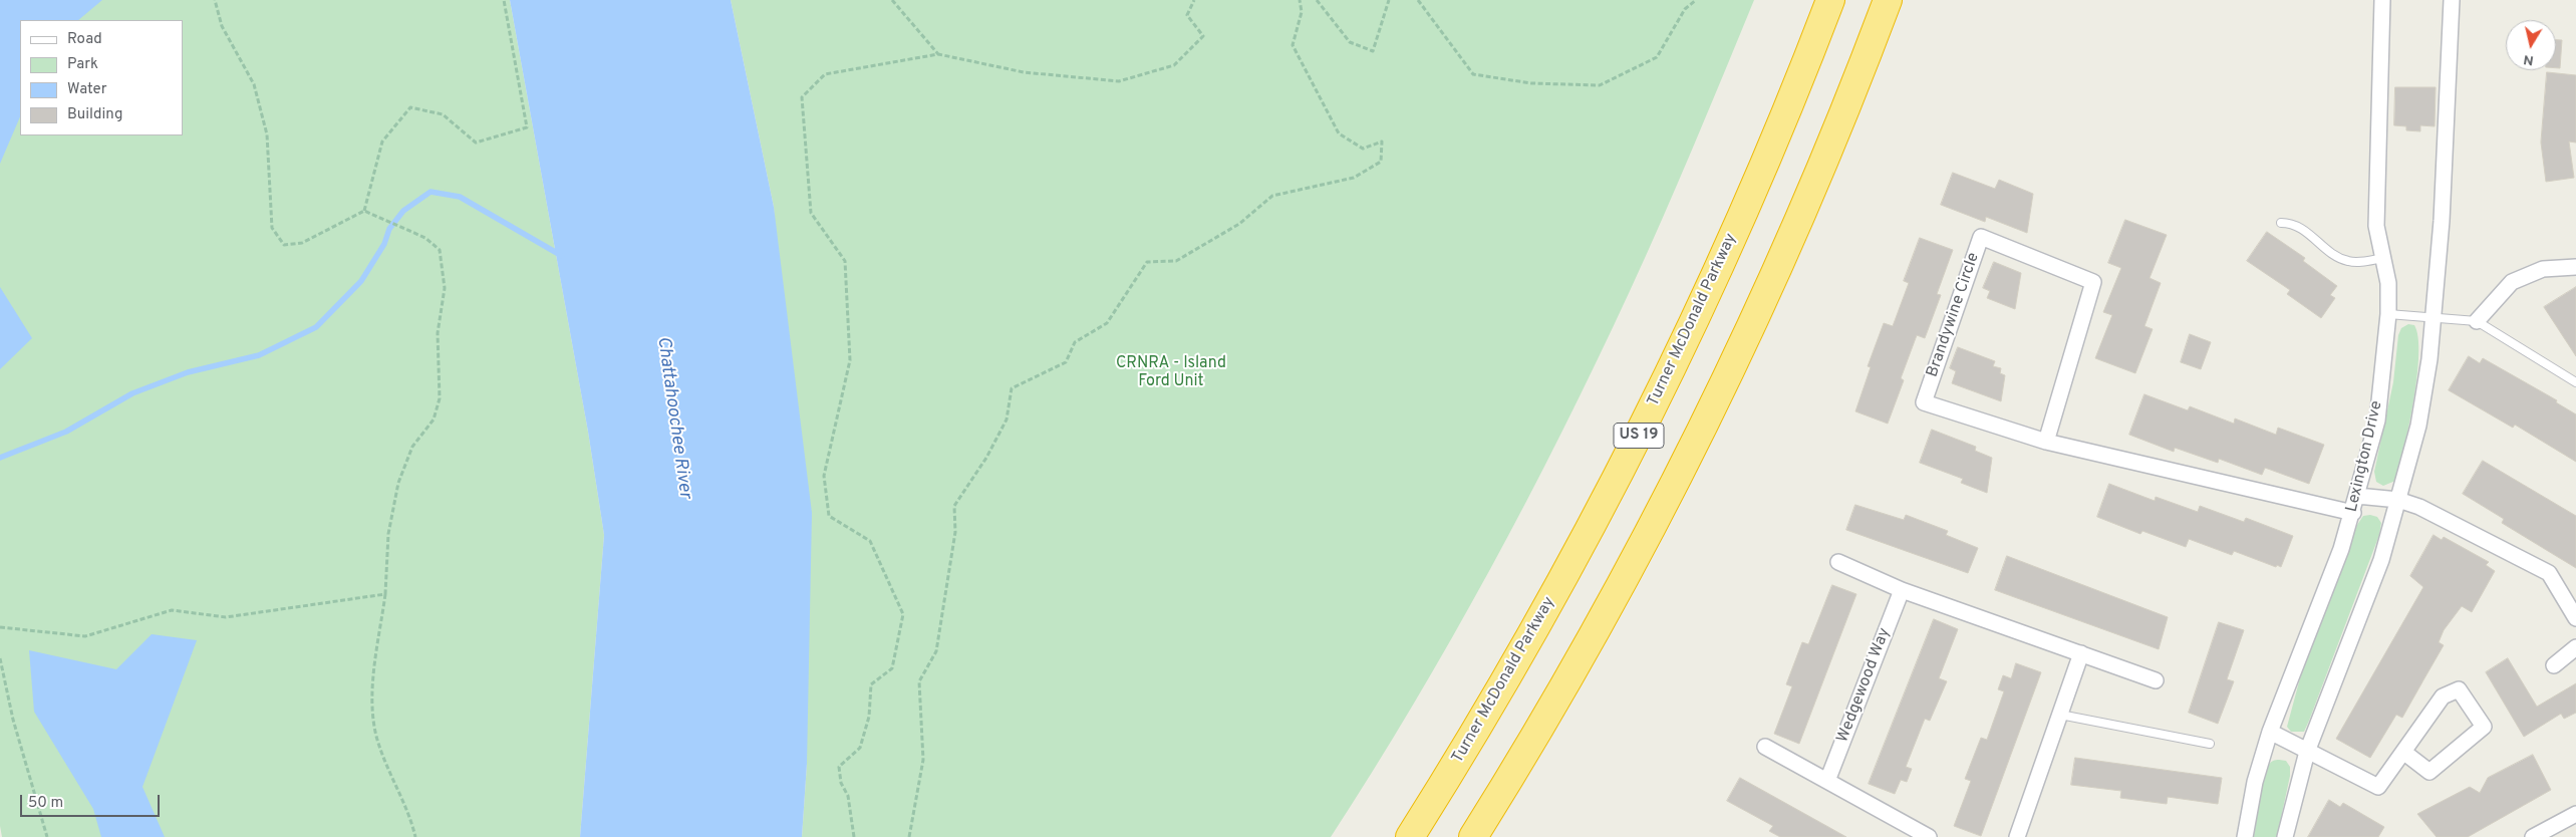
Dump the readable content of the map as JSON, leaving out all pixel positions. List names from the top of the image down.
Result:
{
  "streets": {
    "highway": ["Turner McDonald Parkway", "US 19"],
    "street": ["Brandywine Circle", "Lexington Drive", "Wedgewood Way"]
  },
  "crossings": [
    ["Brandywine Circle", "Lexington Drive"]
  ],
  "water": ["Chattahoochee River"],
  "parks": ["CRNRA - Island Ford Unit"],
  "legend": [
    "Road",
    "Park",
    "Water",
    "Building"
  ],
  "scale_bar": "50 m",
  "north": "bottom"
}
